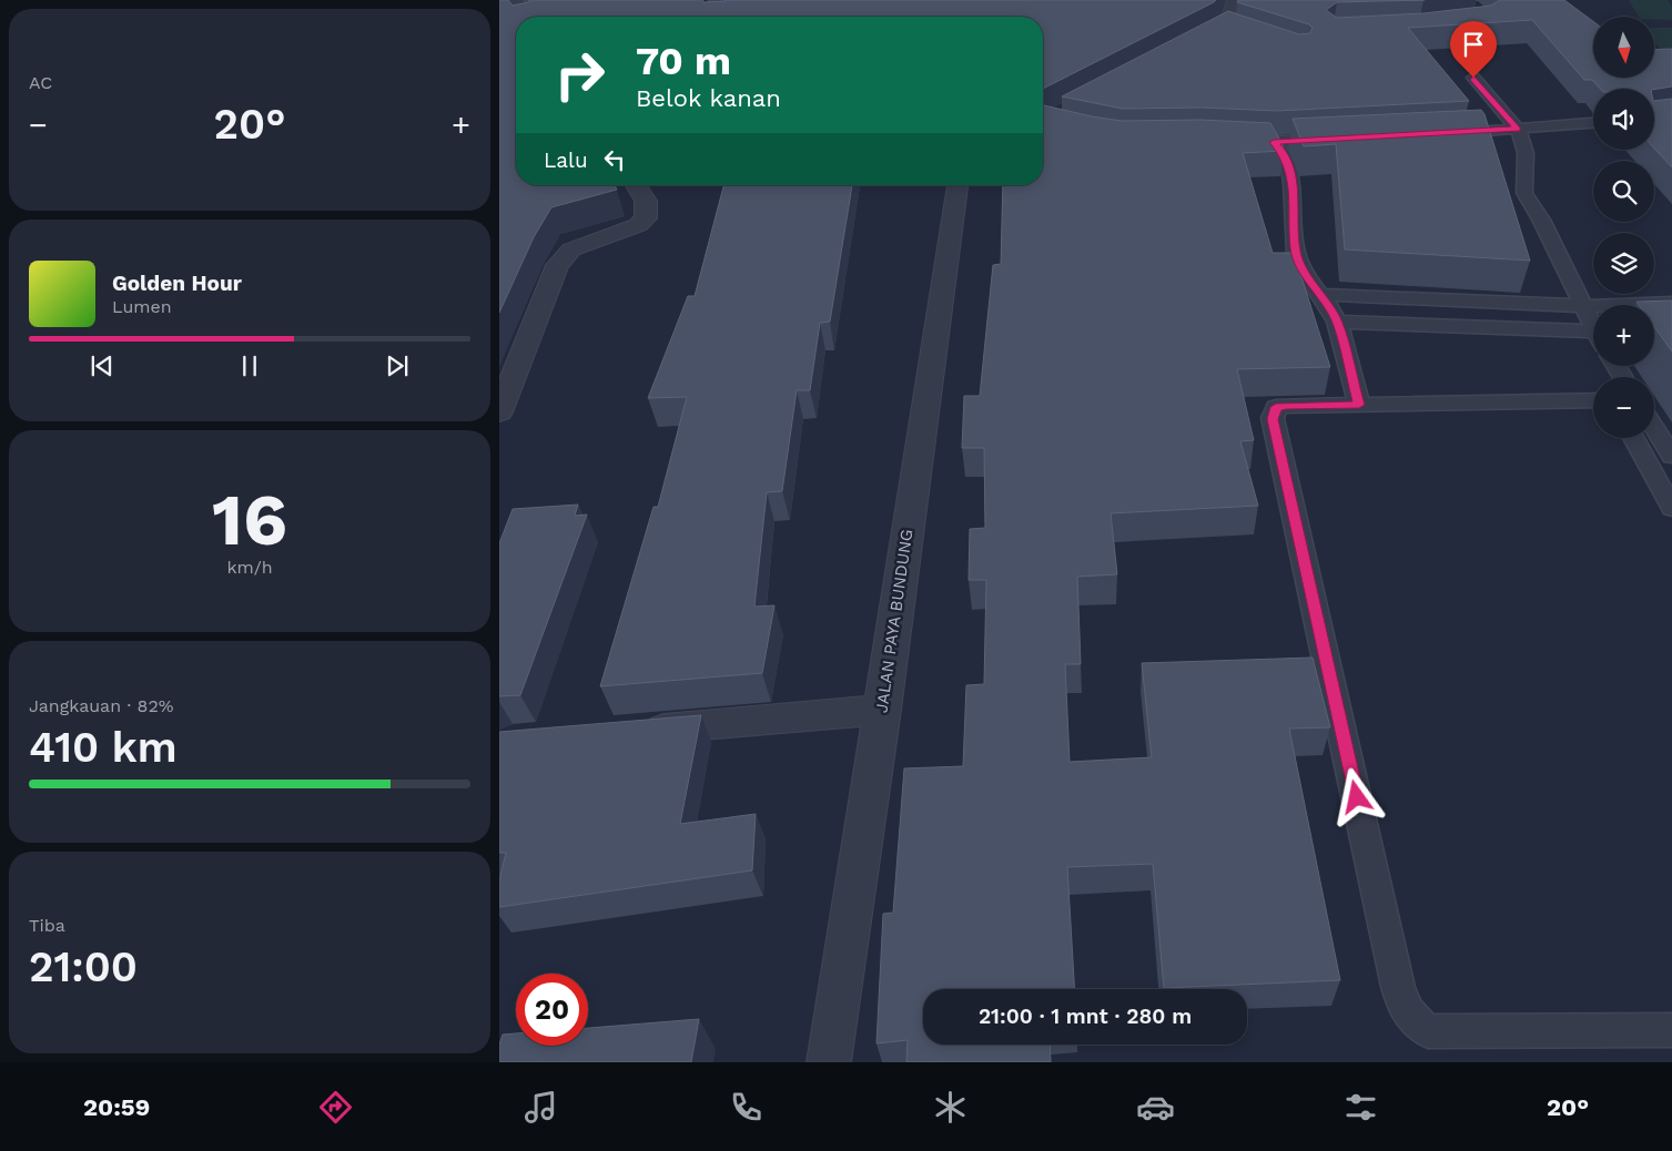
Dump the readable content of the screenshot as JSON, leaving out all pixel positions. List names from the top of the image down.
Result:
{
  "streets": {
    "street": ["JALAN PAYA BUNDUNG"]
  },
  "north": "bottom",
  "page": {
    "tile": [
      "AC",
      ["16", "km/h"],
      ["Jangkauan · 82%", "410 km"],
      ["Tiba", "21:00"]
    ],
    "map_buttons": ["+", "−"],
    "turn": ["70 m", "Belok kanan"],
    "heat": ["−", "20°", "+"],
    "then": "Lalu",
    "song": ["Golden Hour", "Lumen"],
    "limit": "20",
    "trip": "21:00 · 1 mnt · 280 m",
    "tabs": ["20:59", "20°"]
  }
}
